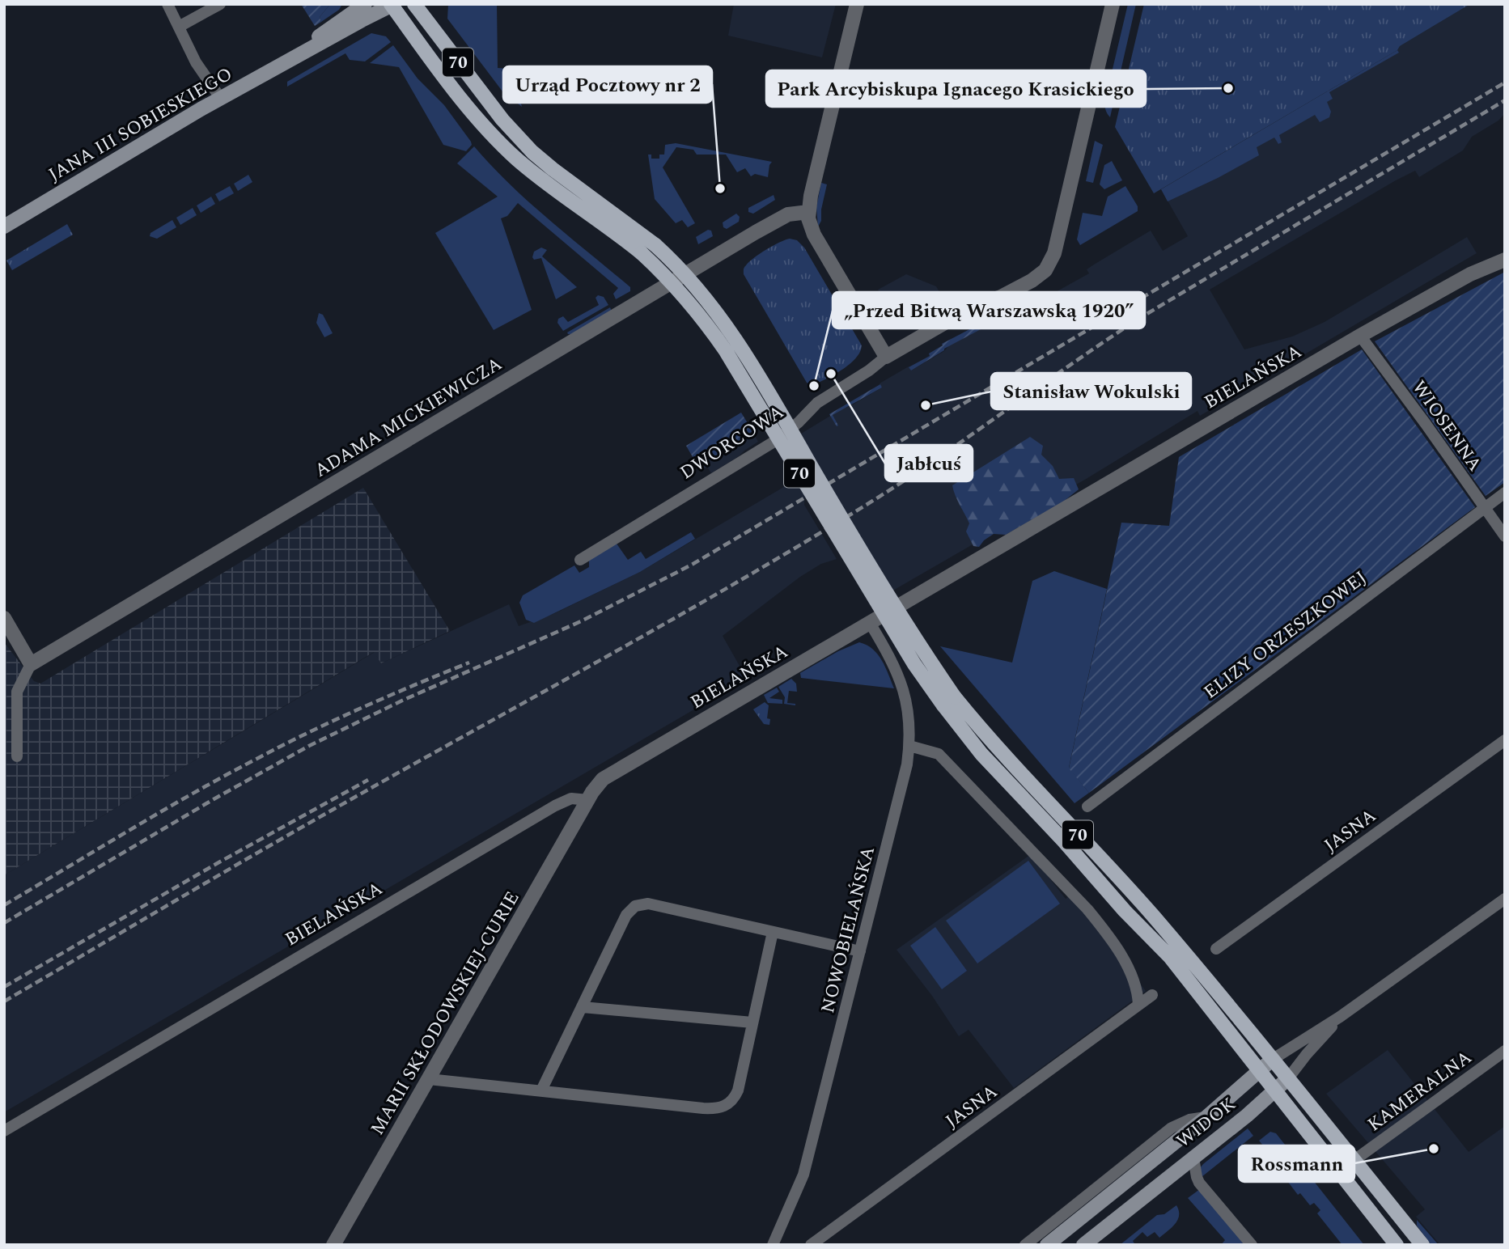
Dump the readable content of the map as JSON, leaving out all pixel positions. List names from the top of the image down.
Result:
{
  "streets": {
    "main road": ["70", "JANA III SOBIESKIEGO", "WIDOK"],
    "street": [
      "BIELAŃSKA",
      "ADAMA MICKIEWICZA",
      "WIOSENNA",
      "DWORCOWA",
      "ELIZY ORZESZKOWEJ",
      "JASNA",
      "NOWOBIELAŃSKA",
      "MARII SKŁODOWSKIEJ-CURIE",
      "KAMERALNA"
    ]
  },
  "crossings": [
    ["70", "JANA III SOBIESKIEGO"],
    ["70", "KAMERALNA"],
    ["70", "WIDOK"],
    ["BIELAŃSKA", "WIOSENNA"],
    ["BIELAŃSKA", "NOWOBIELAŃSKA"],
    ["BIELAŃSKA", "MARII SKŁODOWSKIEJ-CURIE"],
    ["WIOSENNA", "ELIZY ORZESZKOWEJ"]
  ],
  "places": [
    "Park Arcybiskupa Ignacego Krasickiego",
    "Urząd Pocztowy nr 2",
    "Jabłcuś",
    "„Przed Bitwą Warszawską 1920”",
    "Stanisław Wokulski",
    "Rossmann"
  ]
}
